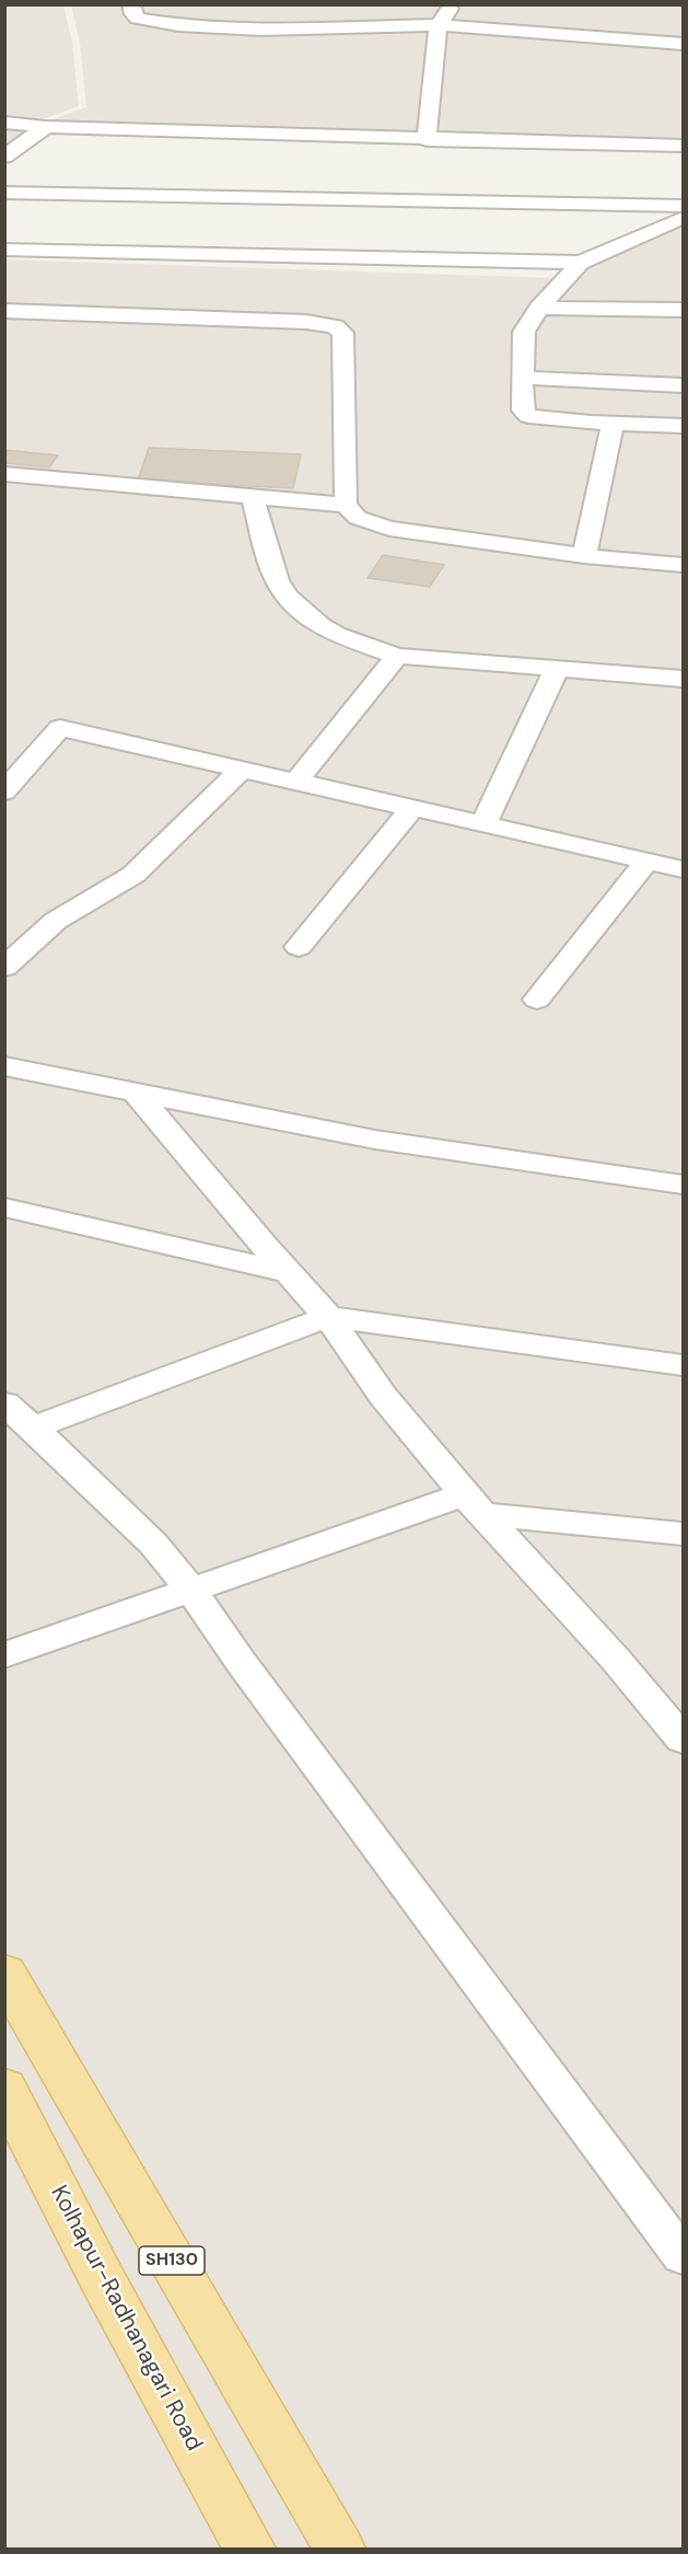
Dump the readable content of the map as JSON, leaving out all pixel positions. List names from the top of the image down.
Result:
{
  "streets": {
    "main road": ["SH130", "Kolhapur-Radhanagari Road"]
  }
}
